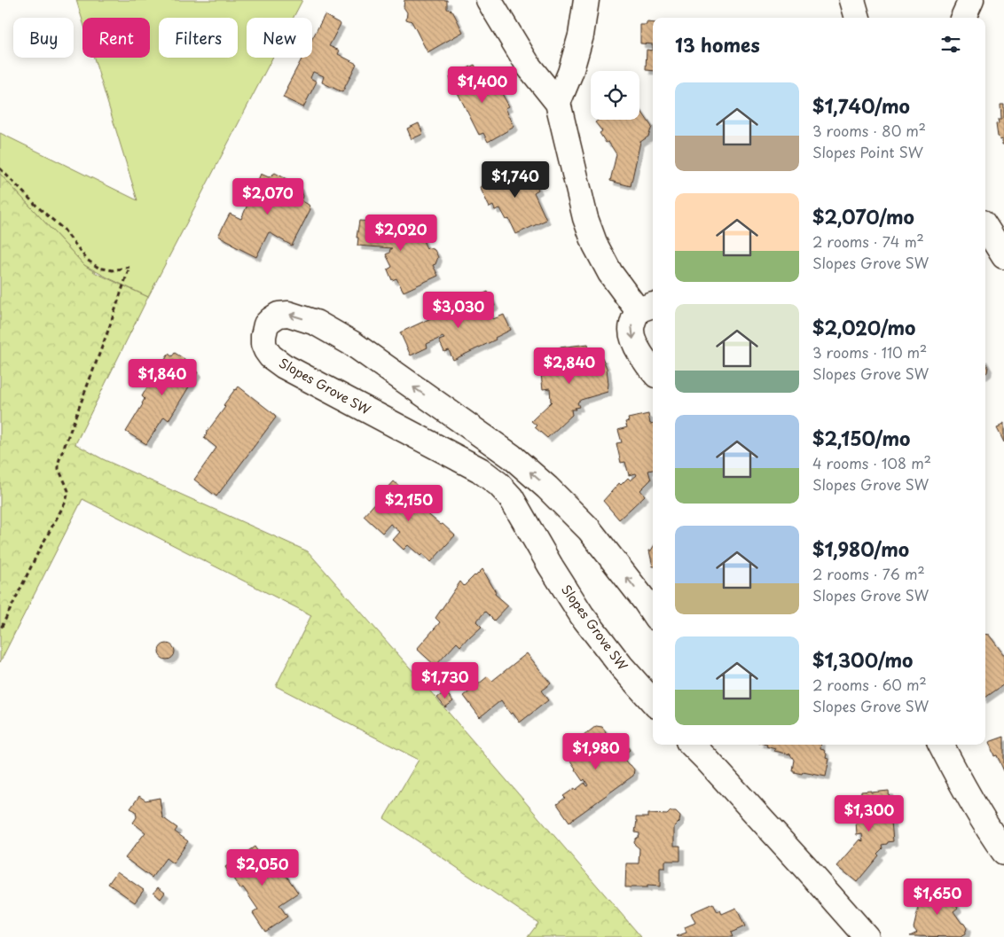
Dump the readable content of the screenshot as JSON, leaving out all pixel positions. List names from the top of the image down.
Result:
{
  "streets": {
    "street": ["Slopes Grove SW"]
  },
  "page": {
    "chip": [
      "Buy",
      "Rent",
      "Filters",
      "New"
    ],
    "heading": "13 homes",
    "price": [
      "$1,400",
      "$1,740",
      "$2,070",
      "$2,020",
      "$3,030",
      "$2,840",
      "$1,840",
      "$2,150",
      "$1,730",
      "$1,980",
      "$1,300",
      "$2,050",
      "$1,650"
    ],
    "list": [
      {
        "name": "$1,740/mo",
        "note": "3 rooms · 80 m² · Slopes Point SW"
      },
      {
        "name": "$2,070/mo",
        "note": "2 rooms · 74 m² · Slopes Grove SW"
      },
      {
        "name": "$2,020/mo",
        "note": "3 rooms · 110 m² · Slopes Grove SW"
      },
      {
        "name": "$2,150/mo",
        "note": "4 rooms · 108 m² · Slopes Grove SW"
      },
      {
        "name": "$1,980/mo",
        "note": "2 rooms · 76 m² · Slopes Grove SW"
      },
      {
        "name": "$1,300/mo",
        "note": "2 rooms · 60 m² · Slopes Grove SW"
      }
    ]
  }
}
